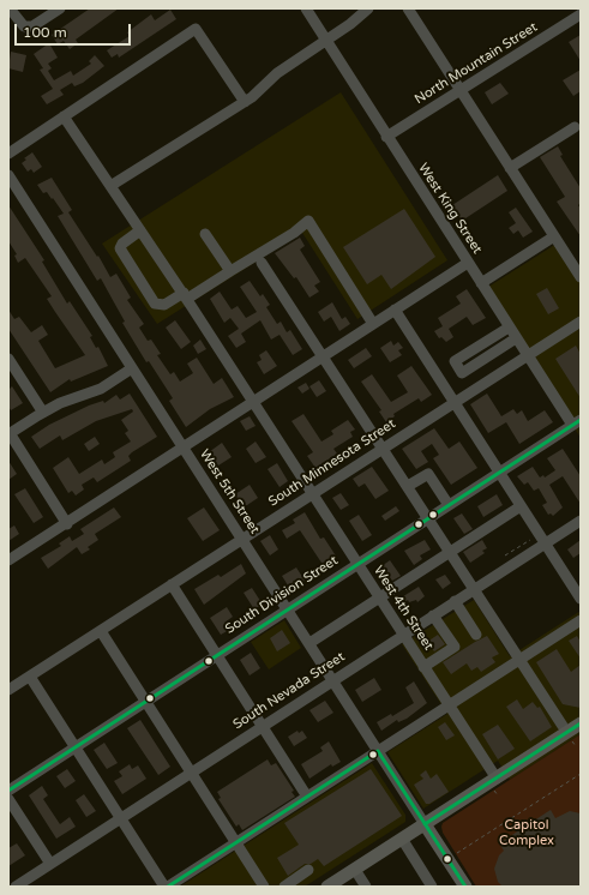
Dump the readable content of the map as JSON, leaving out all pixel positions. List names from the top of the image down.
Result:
{
  "streets": {
    "street": [
      "North Mountain Street",
      "West King Street",
      "South Minnesota Street",
      "West 5th Street",
      "South Division Street",
      "West 4th Street",
      "South Nevada Street"
    ]
  },
  "crossings": [
    ["North Mountain Street", "West King Street"],
    ["West King Street", "South Minnesota Street"],
    ["West King Street", "South Division Street"],
    ["South Minnesota Street", "West 5th Street"],
    ["South Minnesota Street", "West 4th Street"],
    ["West 5th Street", "South Division Street"],
    ["West 5th Street", "South Nevada Street"],
    ["South Division Street", "West 4th Street"],
    ["West 4th Street", "South Nevada Street"]
  ],
  "parks": ["Capitol Complex"],
  "scale_bar": "100 m"
}
